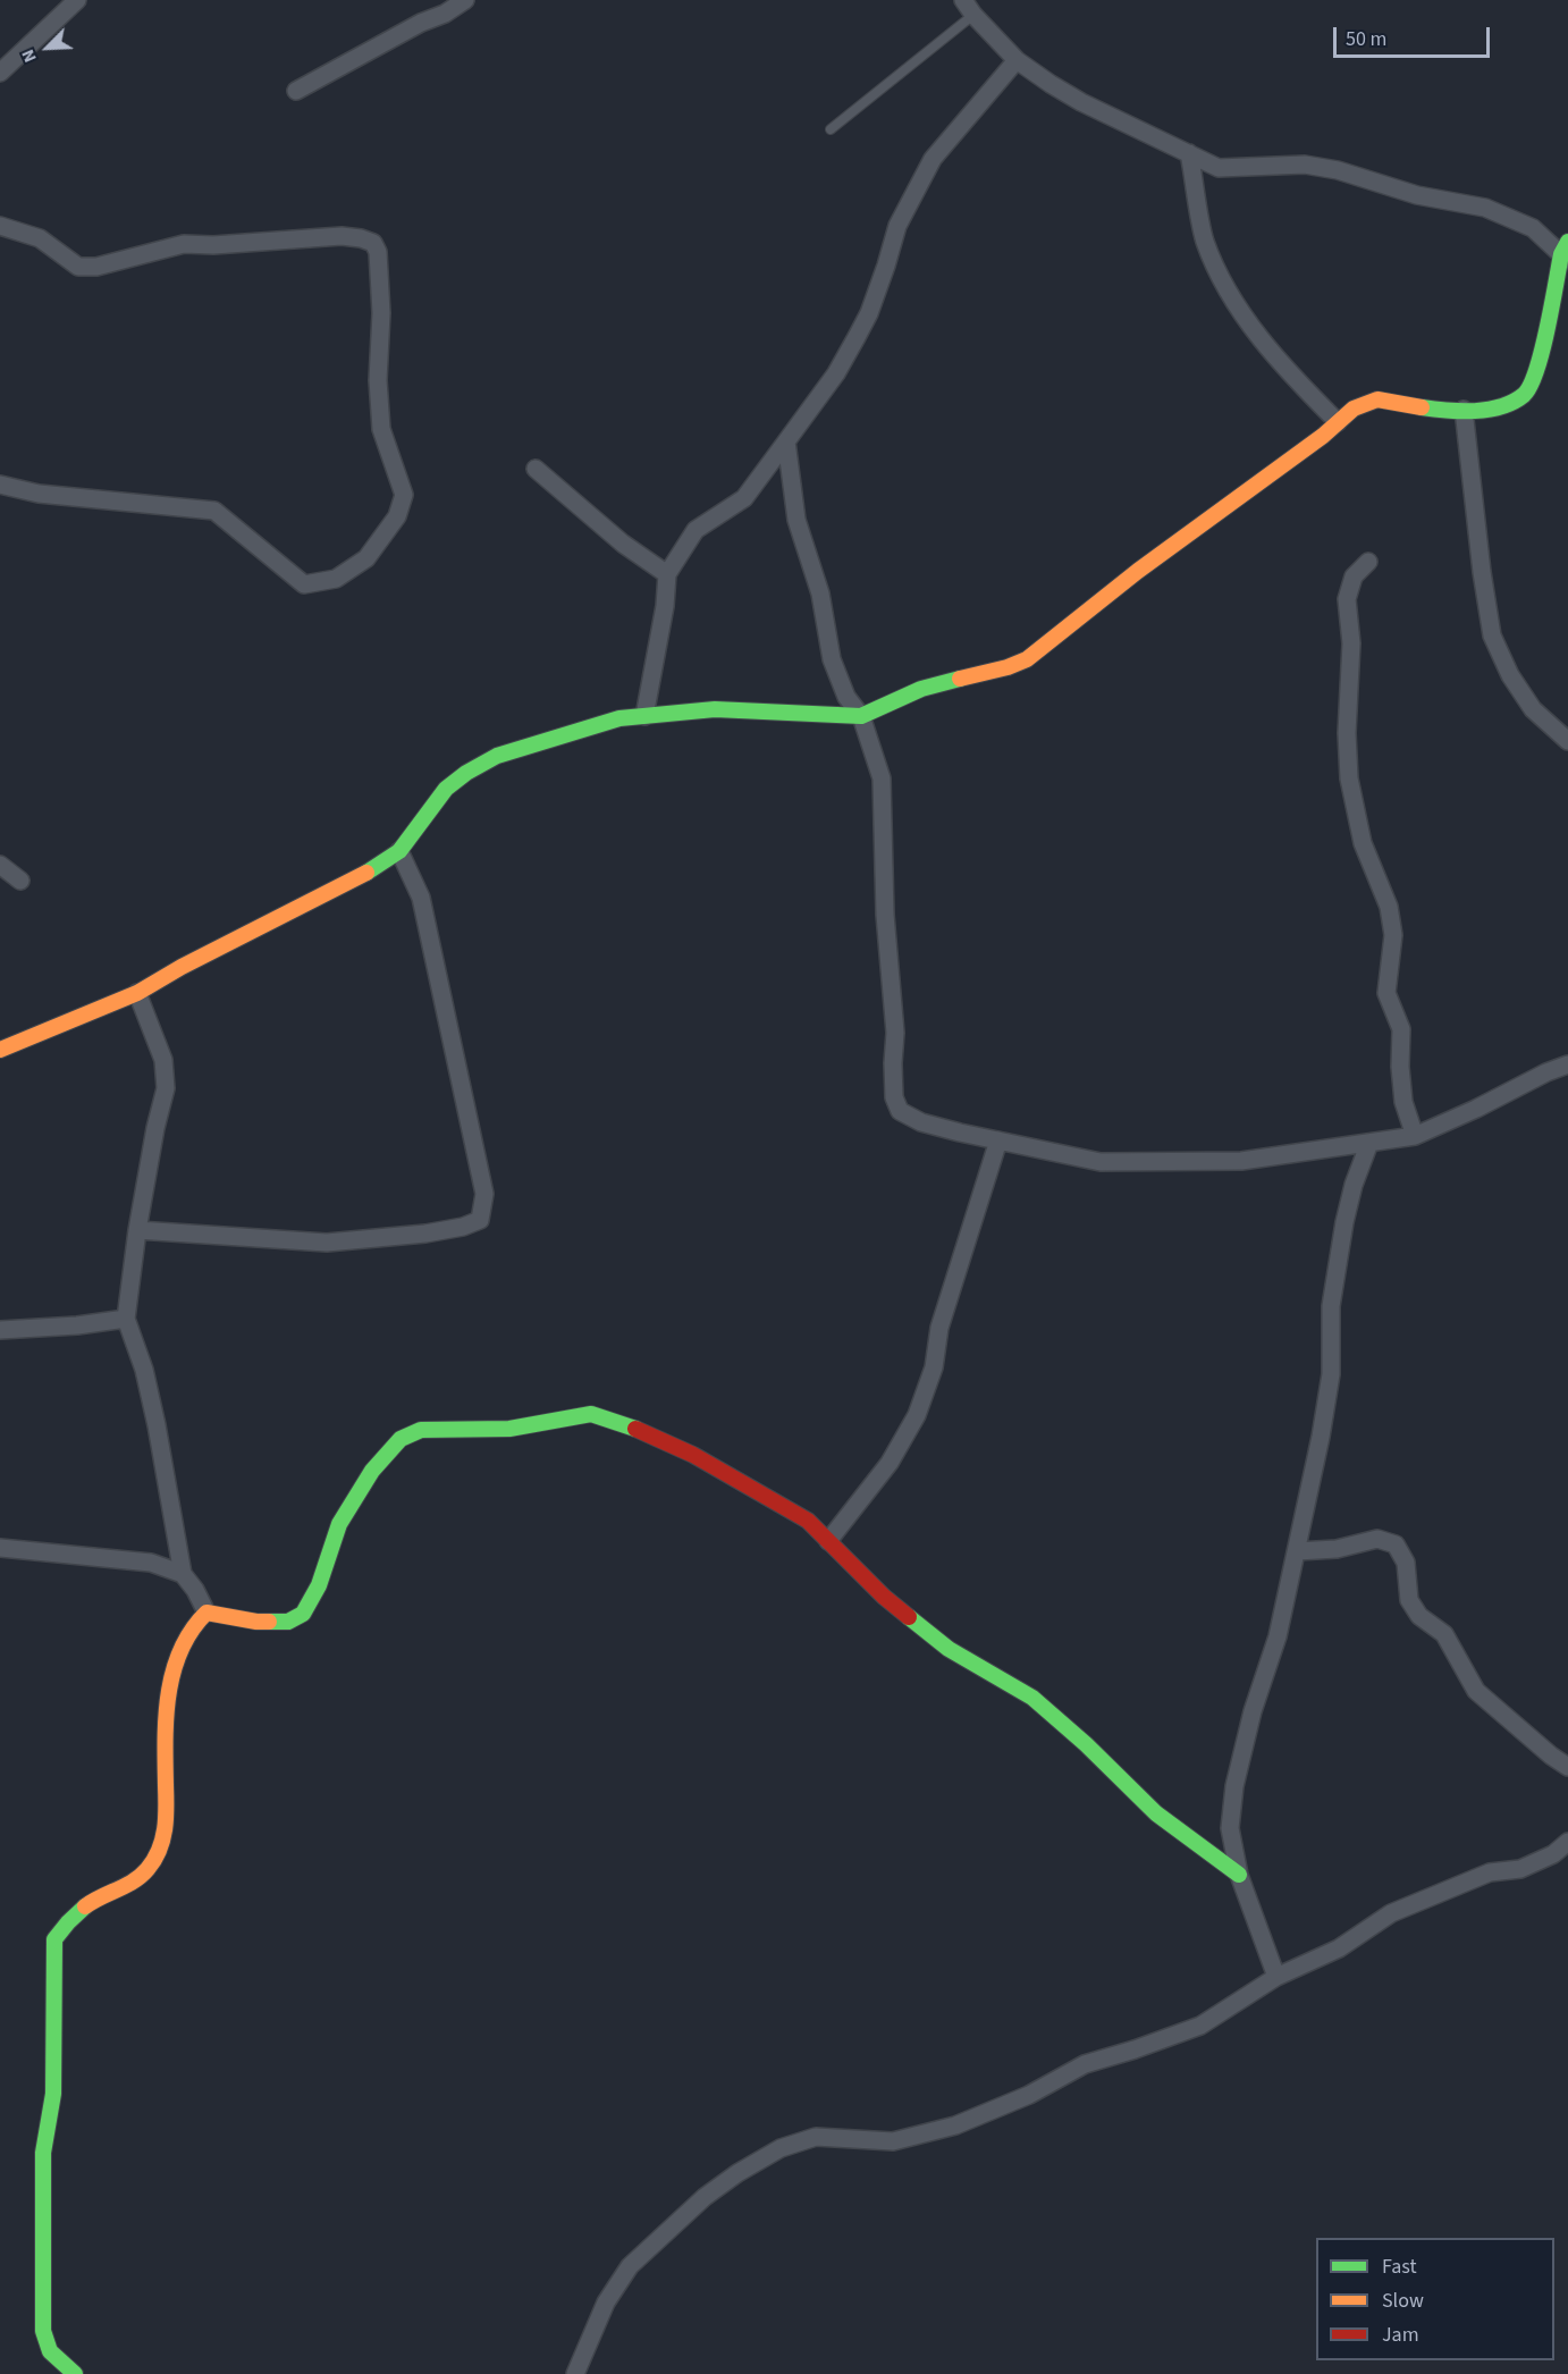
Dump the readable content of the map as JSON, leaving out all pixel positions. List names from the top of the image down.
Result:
{
  "legend": ["Fast", "Slow", "Jam"],
  "scale_bar": "50 m",
  "north": "bottom left"
}
